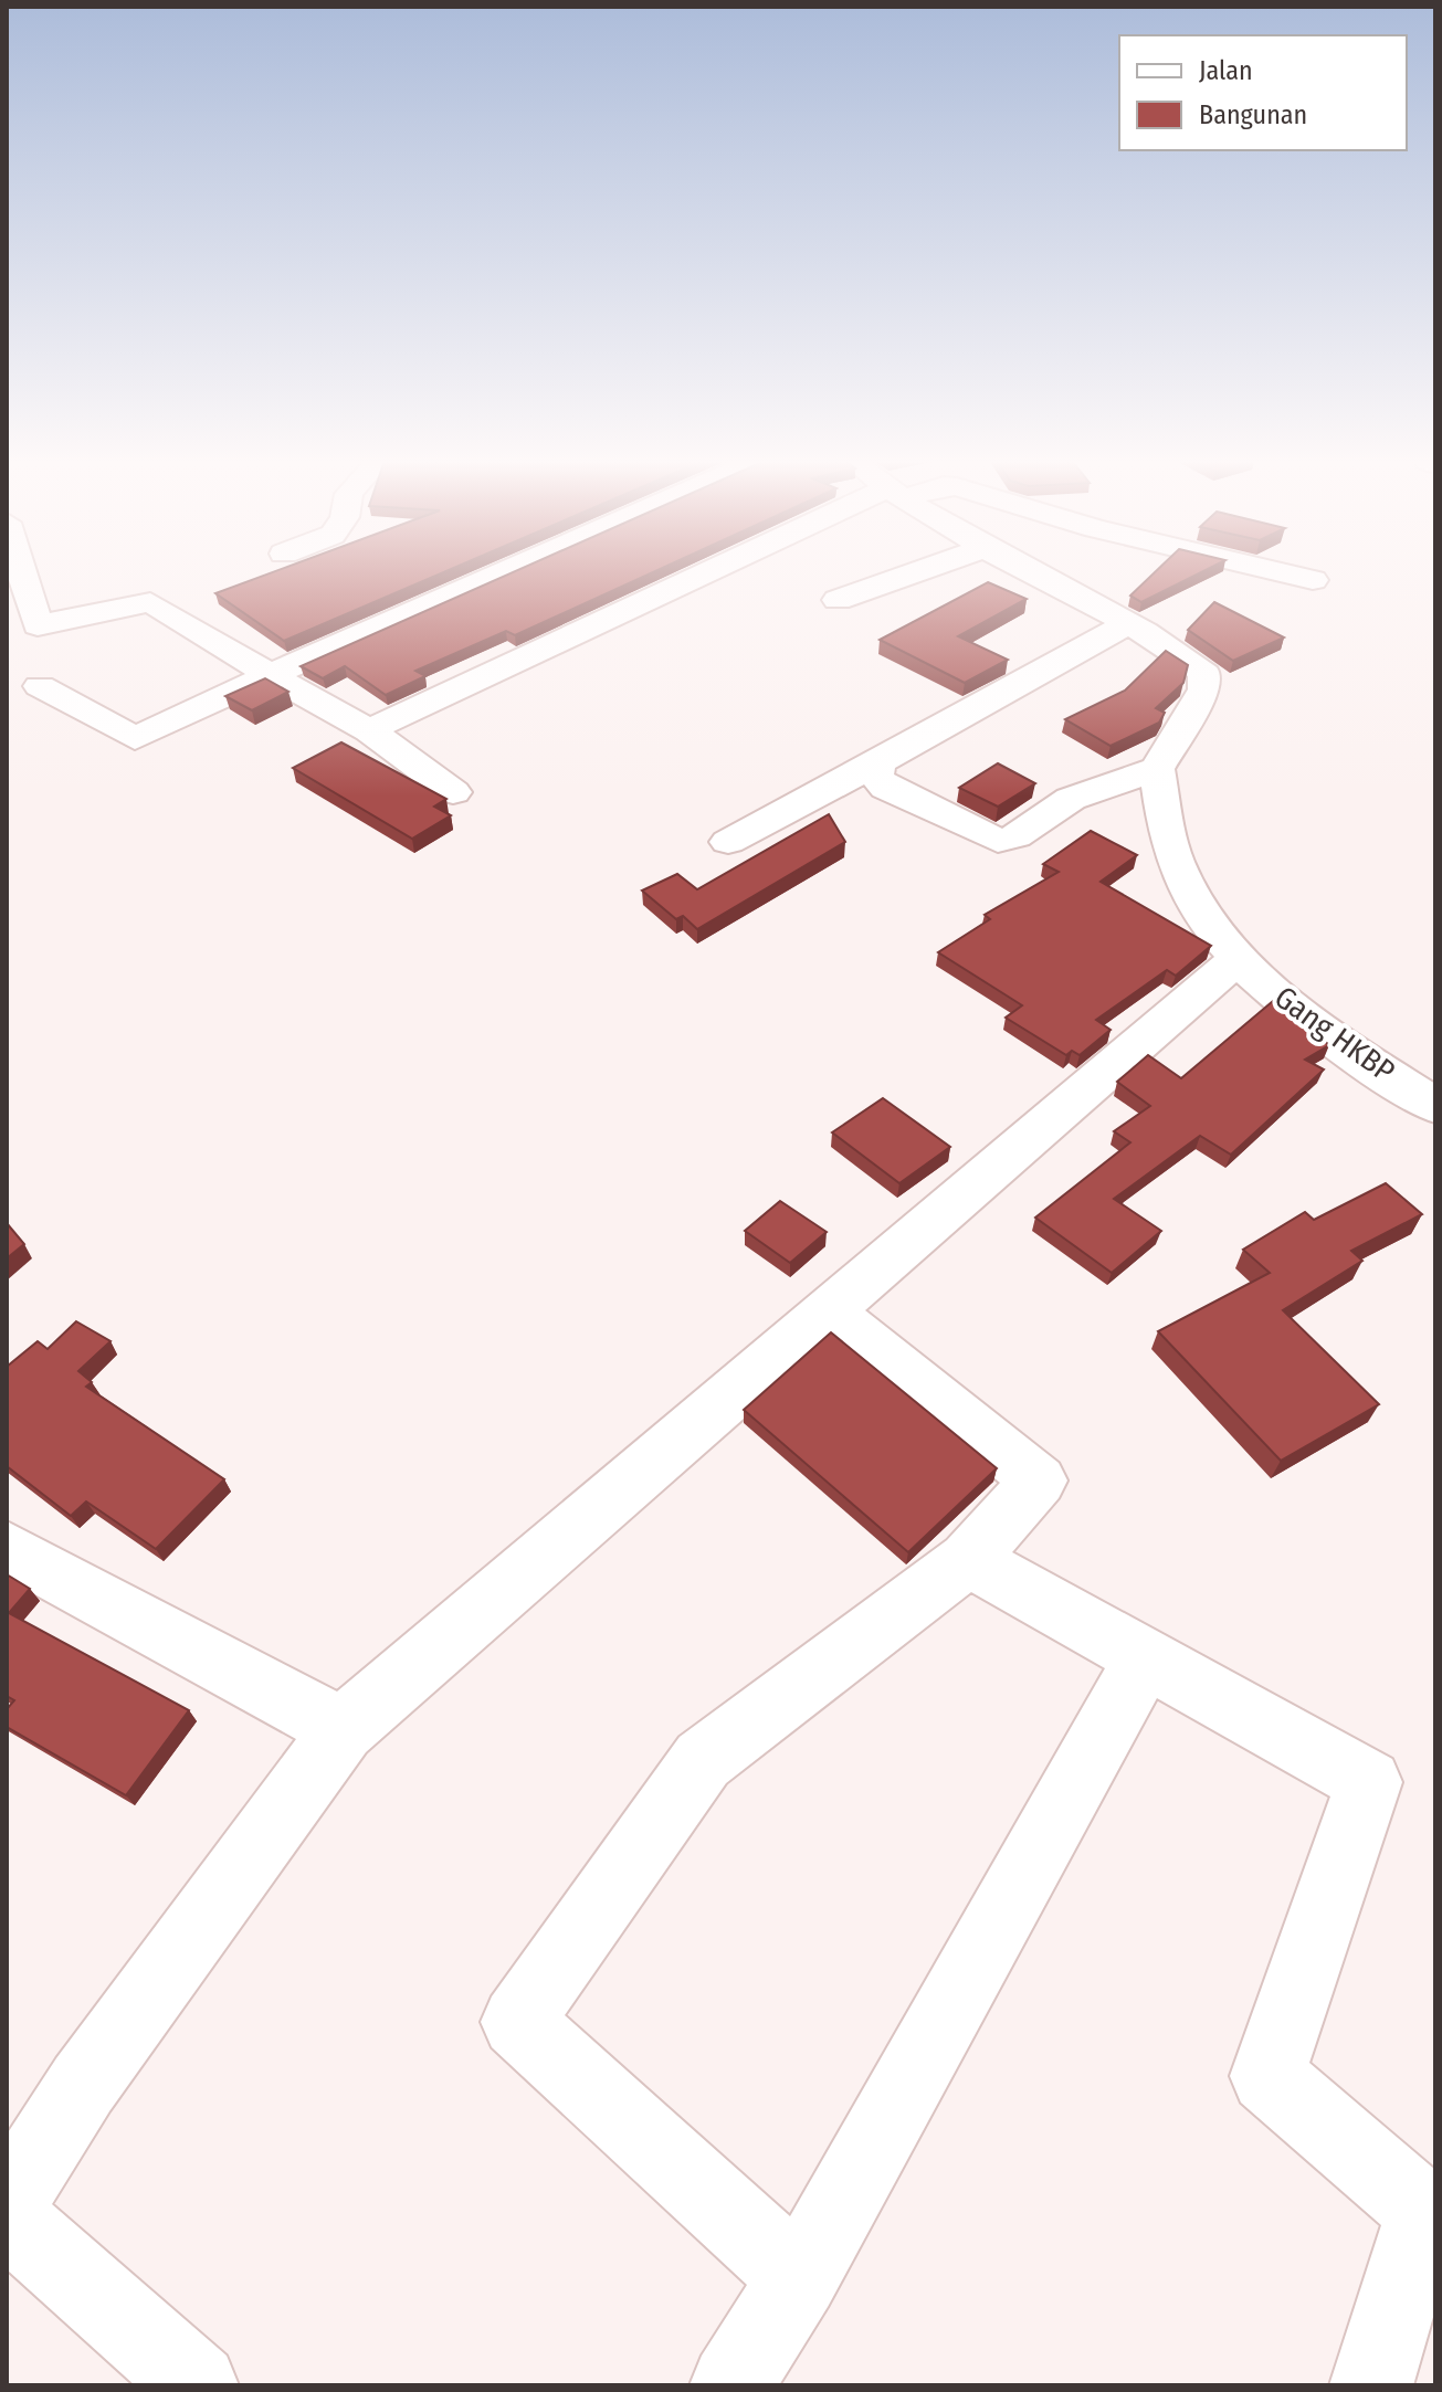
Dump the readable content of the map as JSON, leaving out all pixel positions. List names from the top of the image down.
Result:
{
  "streets": {
    "street": ["Gang HKBP"]
  },
  "legend": ["Jalan", "Bangunan"]
}
